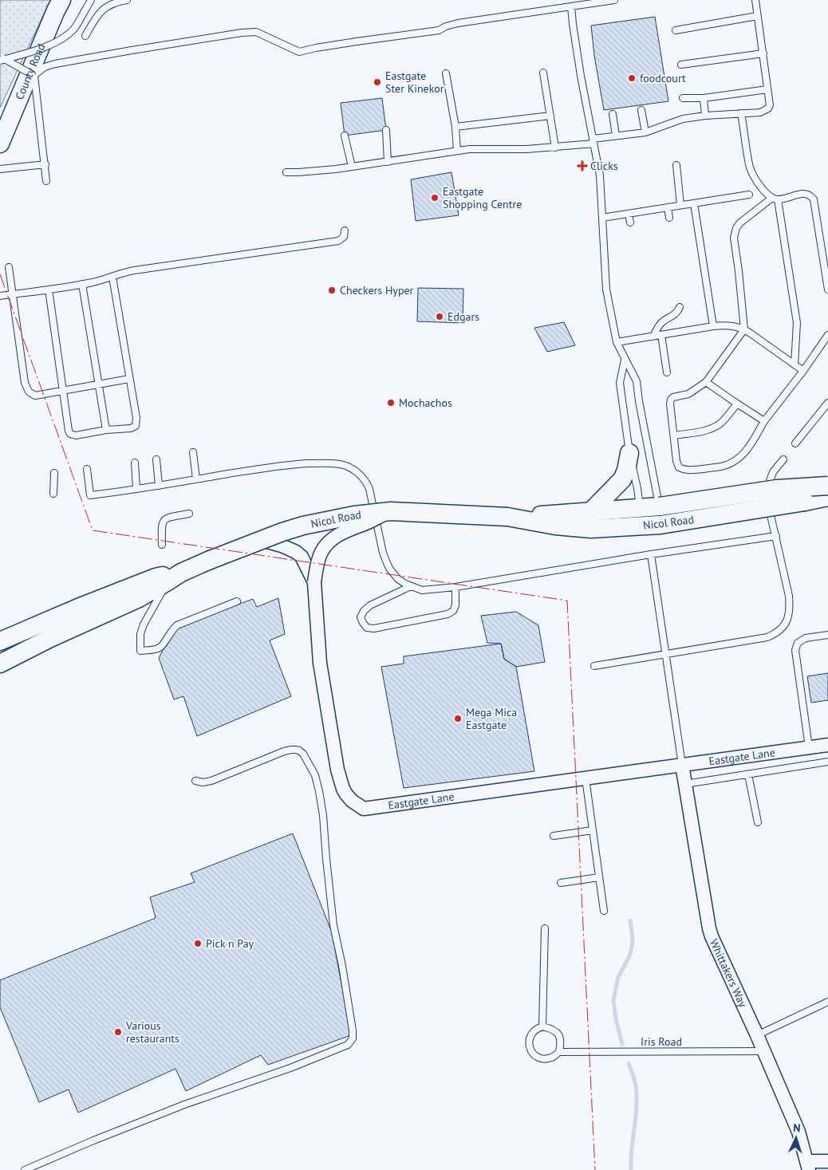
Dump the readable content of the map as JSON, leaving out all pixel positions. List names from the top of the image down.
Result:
{
  "streets": {
    "main road": ["County Road", "Nicol Road"],
    "street": ["Eastgate Lane", "Whittakers Way"],
    "lane": ["Iris Road"]
  },
  "crossings": [
    ["Nicol Road", "Eastgate Lane"],
    ["Eastgate Lane", "Whittakers Way"],
    ["Whittakers Way", "Iris Road"]
  ],
  "places": {
    "other": [
      "foodcourt",
      "Eastgate Ster Kinekor",
      "Eastgate Shopping Centre",
      "Checkers Hyper",
      "Edgars",
      "Mochachos",
      "Mega Mica Eastgate",
      "Pick n Pay",
      "Various restaurants"
    ],
    "health": ["Clicks"]
  },
  "north": "top"
}
